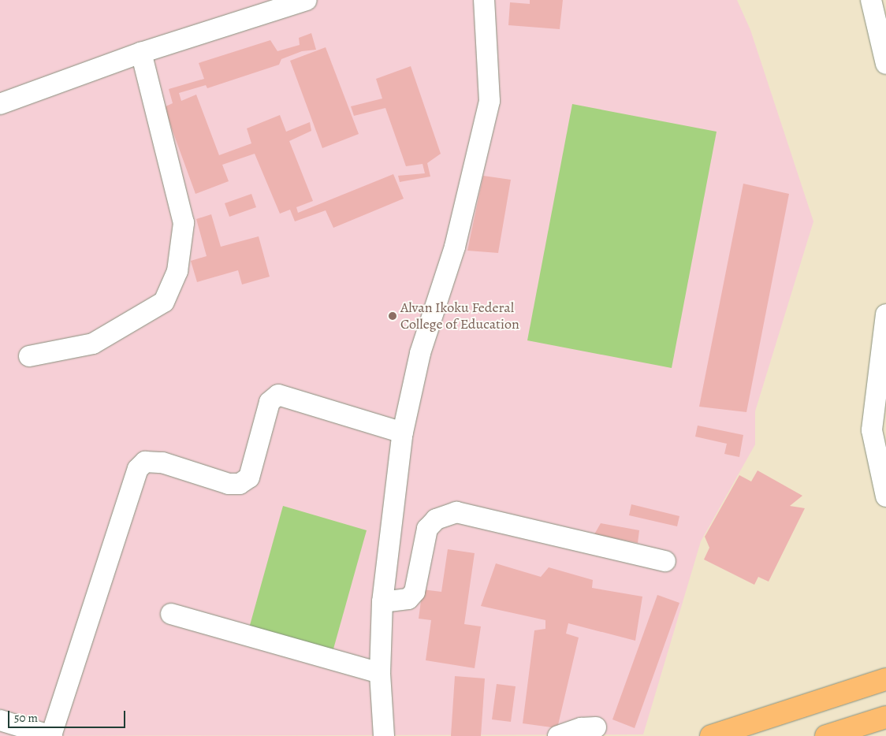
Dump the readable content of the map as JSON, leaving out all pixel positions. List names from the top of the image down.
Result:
{
  "places": ["Alvan Ikoku Federal College of Education"],
  "scale_bar": "50 m"
}
